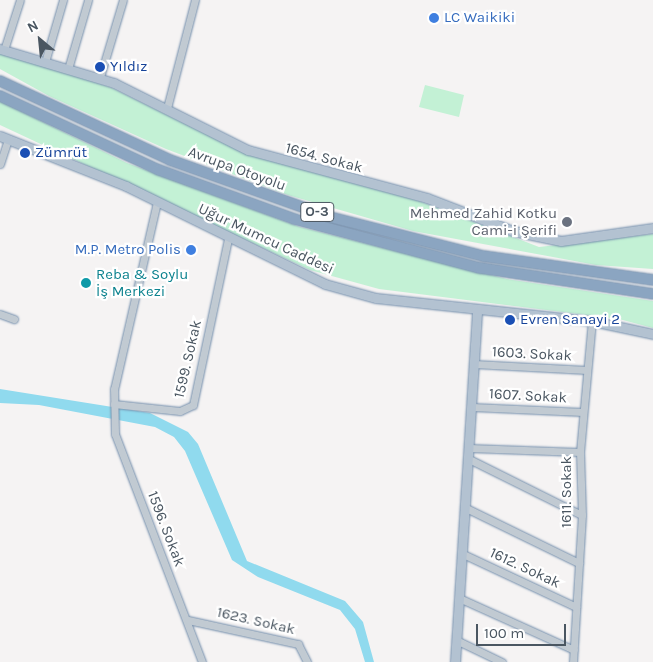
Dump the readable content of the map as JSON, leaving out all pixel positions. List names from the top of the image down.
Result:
{
  "streets": {
    "highway": ["Avrupa Otoyolu", "O-3"],
    "main road": ["1654. Sokak", "Uğur Mumcu Caddesi"],
    "street": [
      "1603. Sokak",
      "1599. Sokak",
      "1607. Sokak",
      "1611. Sokak",
      "1596. Sokak",
      "1612. Sokak",
      "1623. Sokak"
    ]
  },
  "crossings": [
    ["Uğur Mumcu Caddesi", "1599. Sokak"],
    ["Uğur Mumcu Caddesi", "1611. Sokak"],
    ["Uğur Mumcu Caddesi", "1596. Sokak"],
    ["1603. Sokak", "1611. Sokak"],
    ["1599. Sokak", "1596. Sokak"],
    ["1607. Sokak", "1611. Sokak"],
    ["1611. Sokak", "1612. Sokak"],
    ["1596. Sokak", "1623. Sokak"]
  ],
  "places": [
    "LC Waikiki",
    "Yıldız",
    "Zümrüt",
    "Mehmed Zahid Kotku Cami-i Şerifi",
    "M.P. Metro Polis",
    "Reba & Soylu İş Merkezi",
    "Evren Sanayi 2"
  ],
  "scale_bar": "100 m",
  "north": "top left"
}
